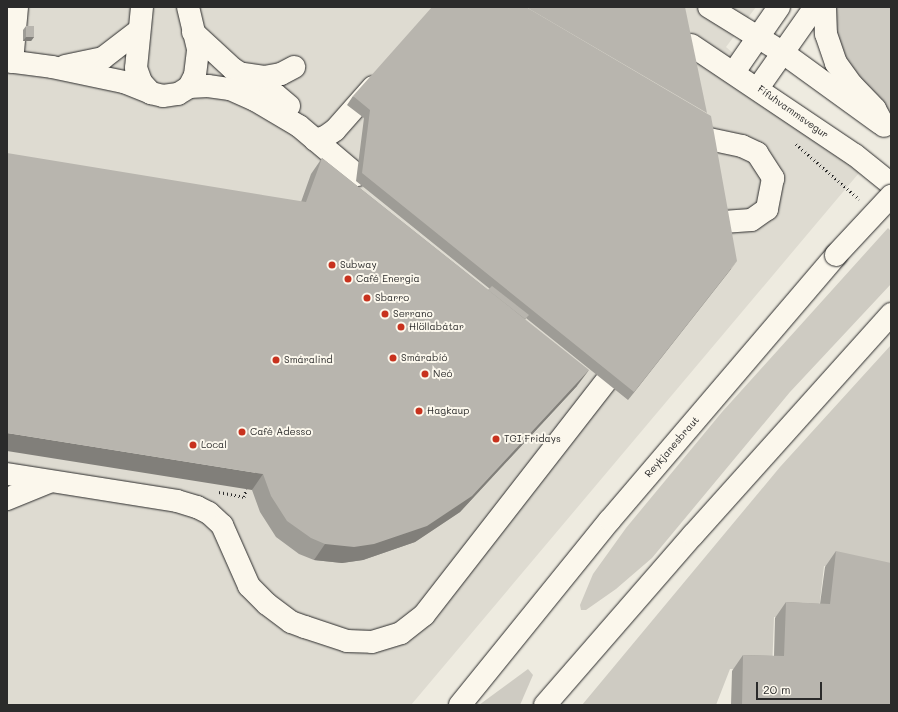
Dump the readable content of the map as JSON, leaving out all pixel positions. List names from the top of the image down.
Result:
{
  "streets": {
    "main road": ["Fífuhvammsvegur", "Reykjanesbraut"]
  },
  "places": [
    "Subway",
    "Café Energia",
    "Sbarro",
    "Serrano",
    "Hlöllabátar",
    "Smárabíó",
    "Smáralind",
    "Neó",
    "Hagkaup",
    "Café Adesso",
    "TGI Fridays",
    "Local"
  ],
  "scale_bar": "20 m"
}
